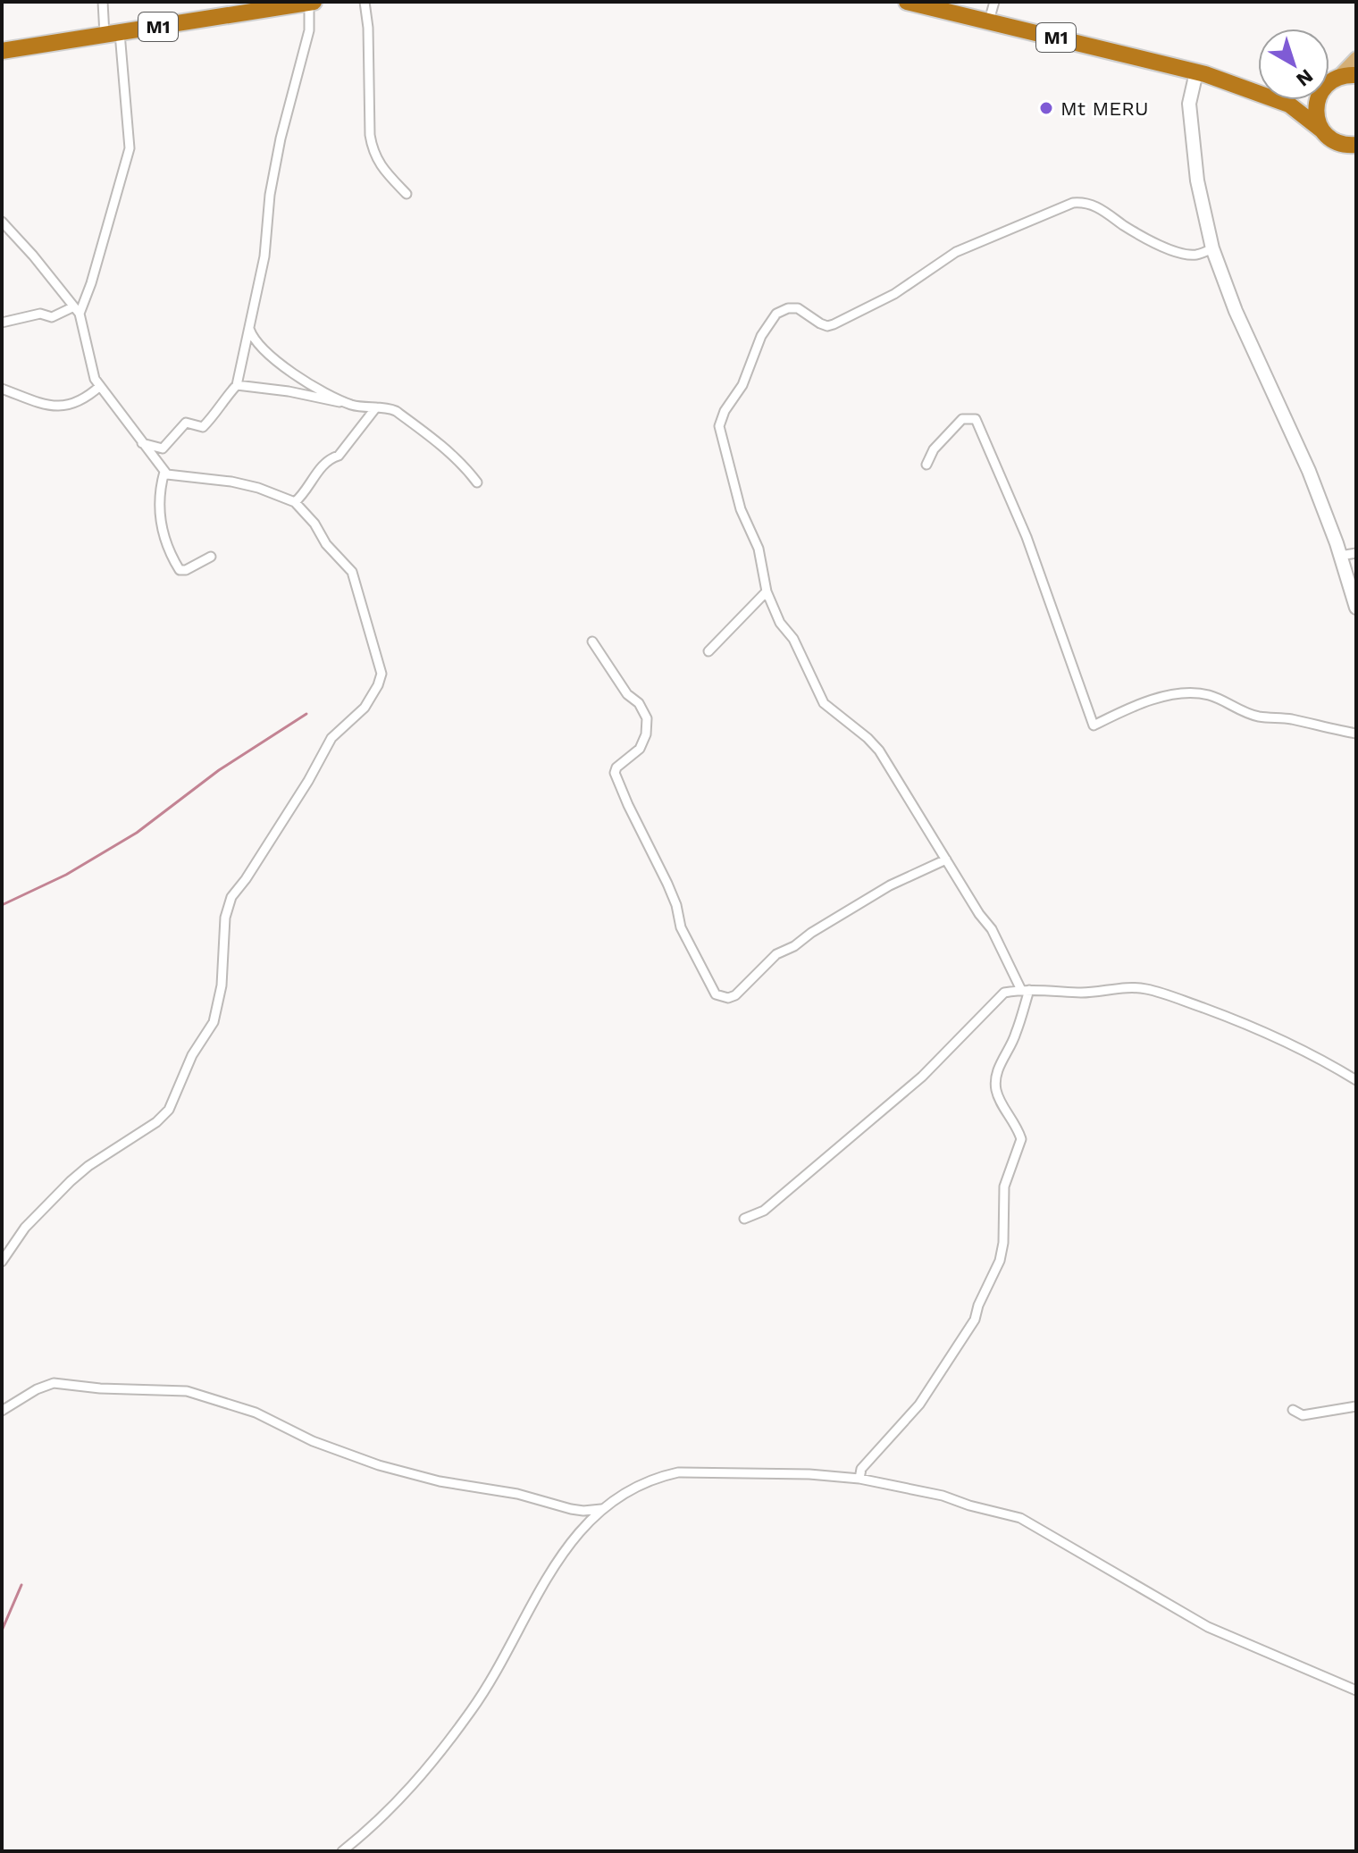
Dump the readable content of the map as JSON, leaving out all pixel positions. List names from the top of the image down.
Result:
{
  "streets": {
    "highway": ["M1"]
  },
  "places": ["Mt MERU"],
  "north": "bottom right"
}
